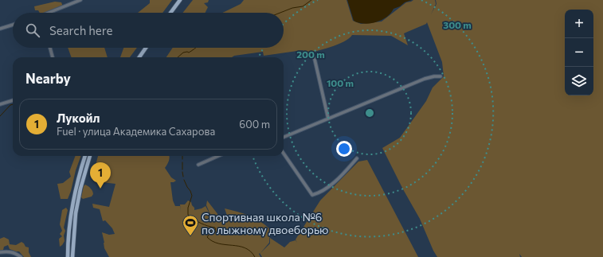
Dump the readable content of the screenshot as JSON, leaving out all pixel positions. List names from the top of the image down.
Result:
{
  "places": {
    "sports": ["Спортивная школа №6 по лыжному двоеборью"]
  },
  "page": {
    "map_buttons": ["+", "−"],
    "search": "Search here",
    "heading": "Nearby",
    "list": [
      {
        "mark": "1",
        "name": "Лукойл",
        "note": "Fuel · улица Академика Сахарова",
        "value": "600 m"
      }
    ],
    "pins": "1"
  },
  "rings": ["300 m", "200 m", "100 m"]
}
